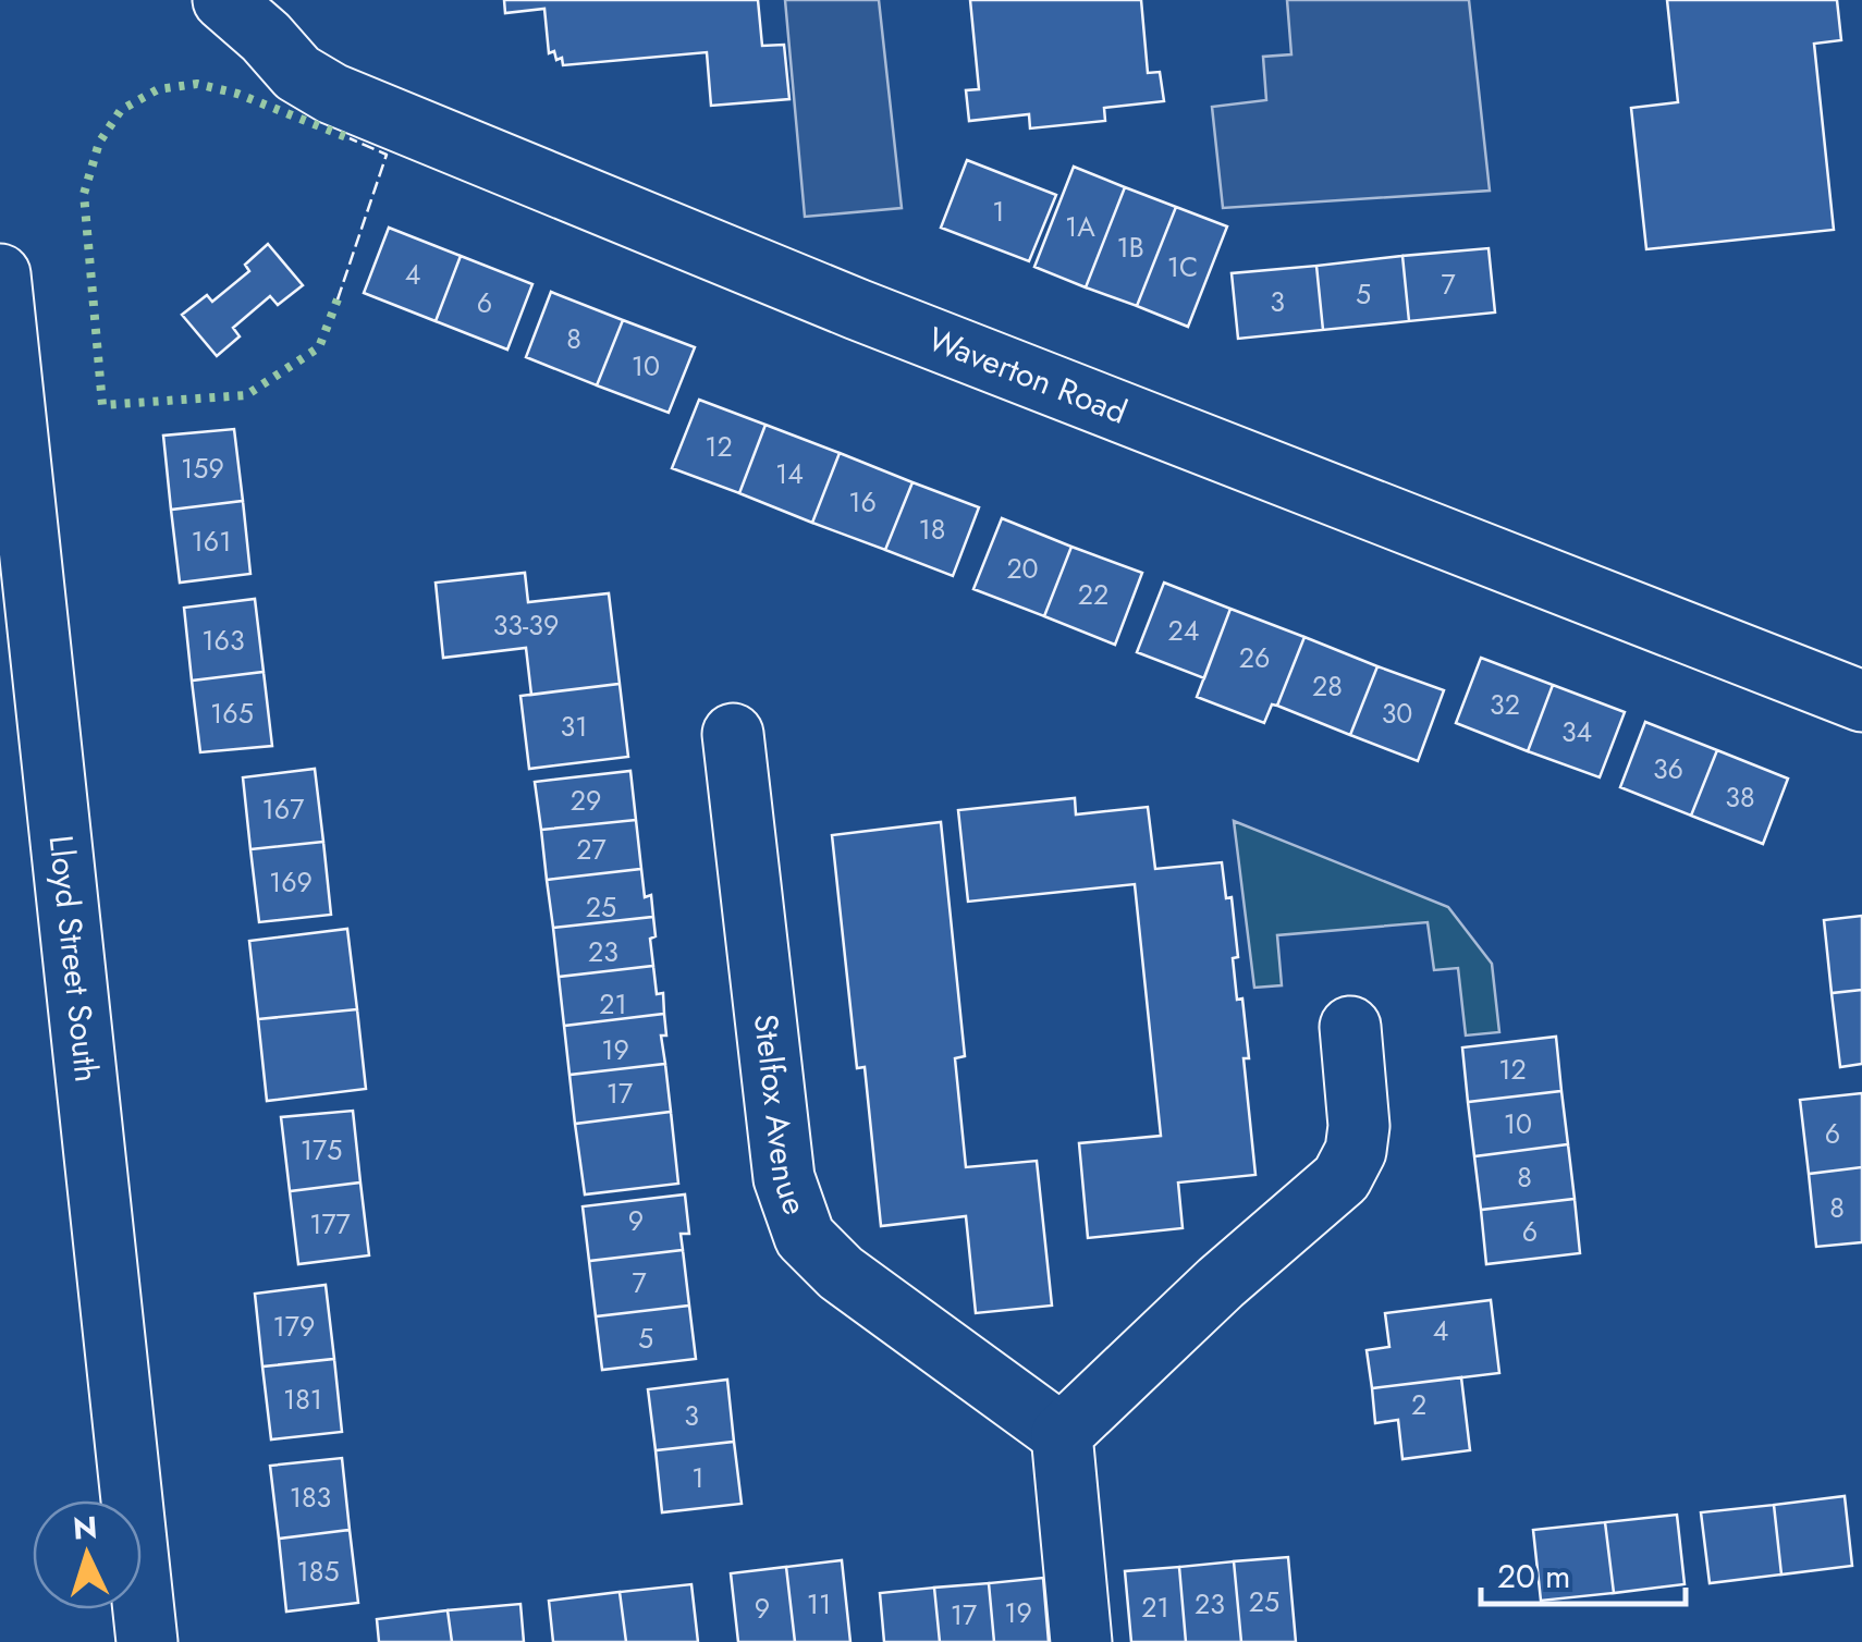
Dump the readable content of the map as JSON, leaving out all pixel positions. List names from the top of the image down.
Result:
{
  "streets": {
    "street": ["Waverton Road", "Lloyd Street South", "Stelfox Avenue"]
  },
  "house_numbers": [
    "1",
    "1A",
    "1B",
    "1C",
    "4",
    "7",
    "5",
    "3",
    "6",
    "8",
    "10",
    "12",
    "159",
    "14",
    "16",
    "18",
    "161",
    "20",
    "22",
    "33-39",
    "24",
    "163",
    "26",
    "28",
    "32",
    "165",
    "30",
    "31",
    "34",
    "36",
    "38",
    "29",
    "167",
    "27",
    "169",
    "25",
    "23",
    "21",
    "19",
    "12",
    "17",
    "10",
    "6",
    "175",
    "8",
    "8",
    "9",
    "177",
    "6",
    "7",
    "179",
    "4",
    "5",
    "181",
    "2",
    "3",
    "1",
    "183",
    "185",
    "25",
    "11",
    "23",
    "21",
    "9",
    "19",
    "17"
  ],
  "scale_bar": "20 m",
  "north": "top"
}
